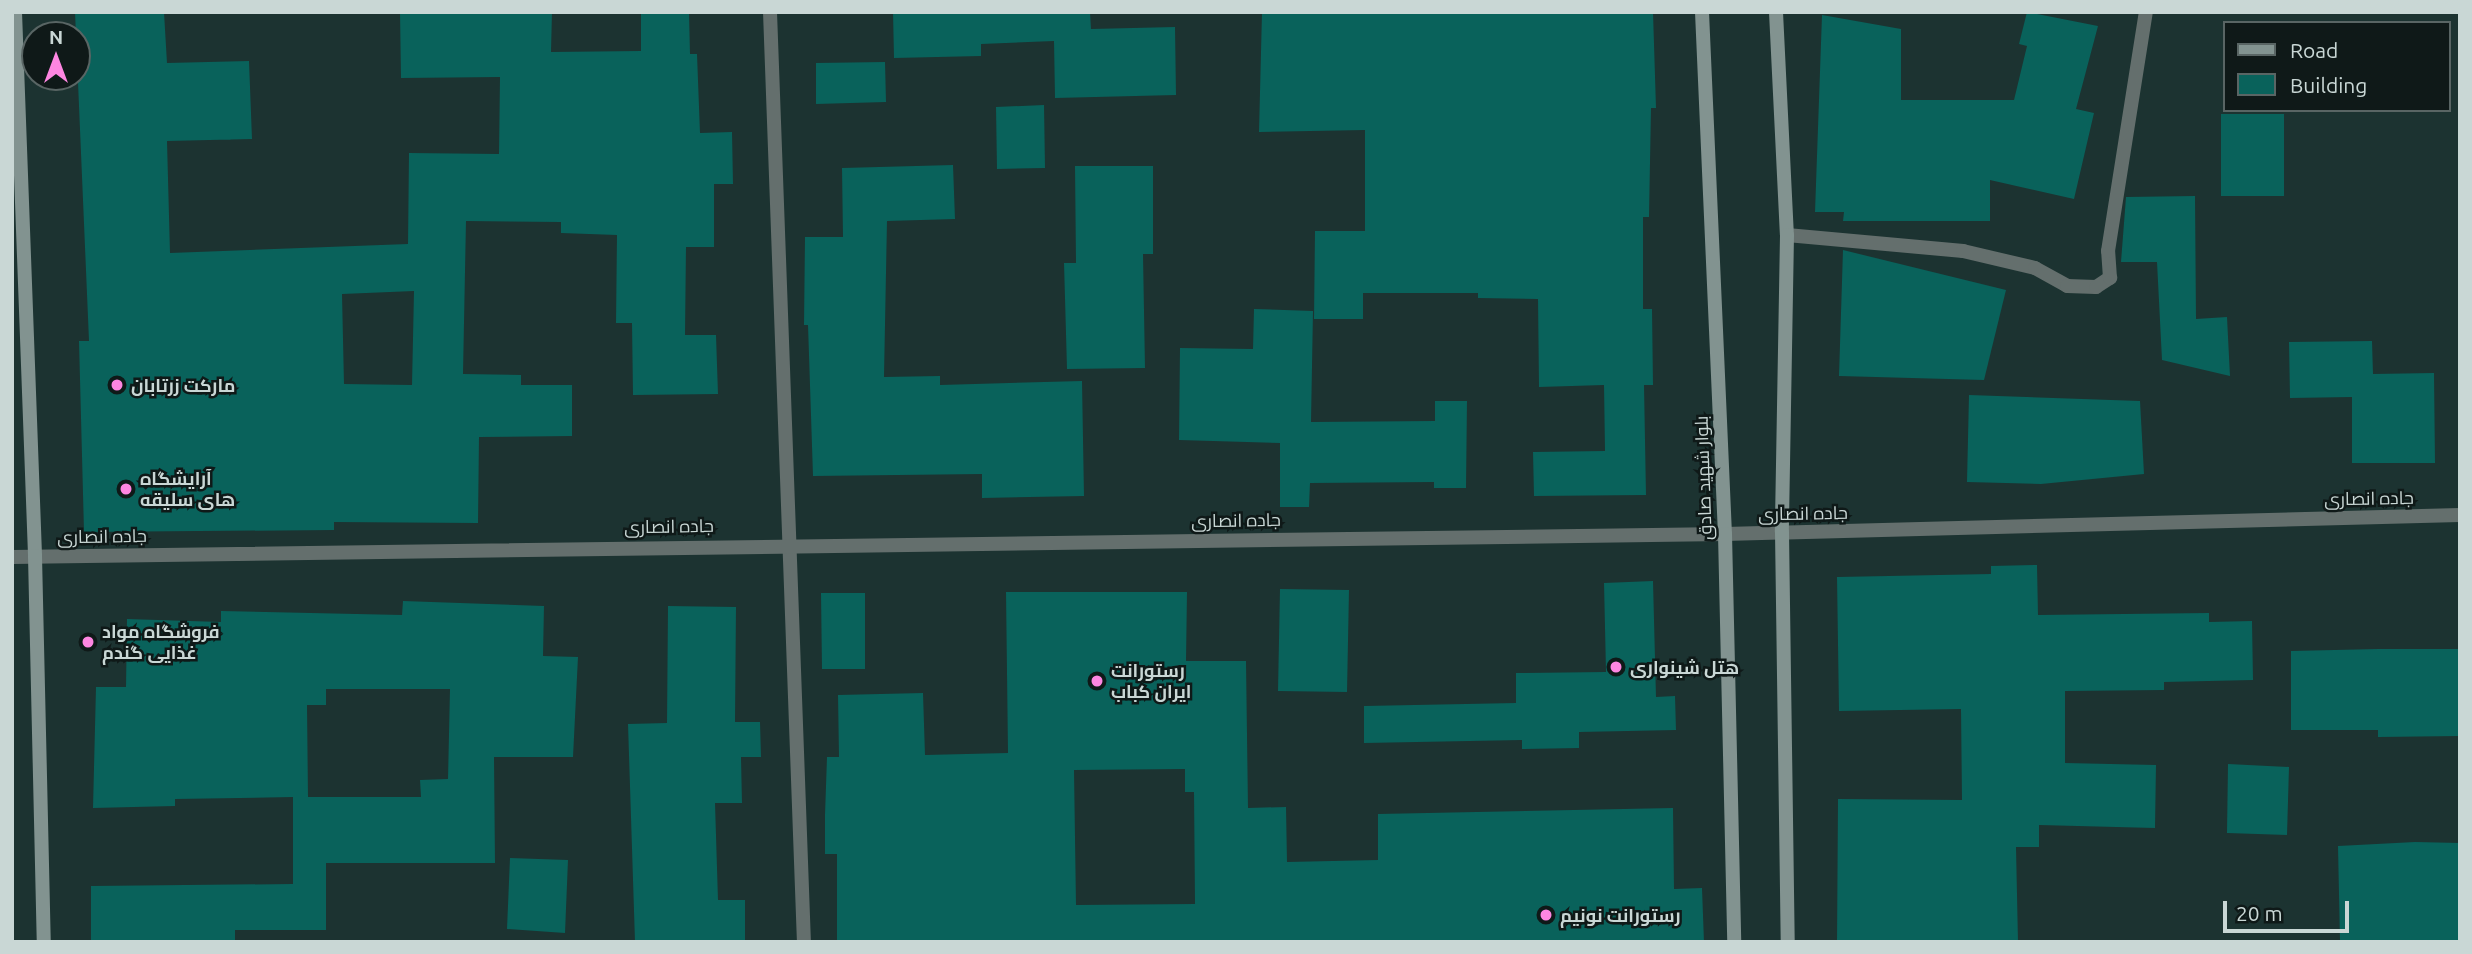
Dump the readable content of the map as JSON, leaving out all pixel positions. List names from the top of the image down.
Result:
{
  "streets": {
    "main road": ["بلوار شهید صادق"],
    "street": ["جاده انصاری"]
  },
  "crossings": [
    ["بلوار شهید صادق", "جاده انصاری"]
  ],
  "places": [
    "مارکت زرتابان",
    "آرایشگاه های سلیقه",
    "فروشگاه مواد غذایی گندم",
    "هتل شینواری",
    "رستورانت ایران کباب",
    "رستورانت نونیم"
  ],
  "legend": ["Road", "Building"],
  "scale_bar": "20 m",
  "north": "top"
}
